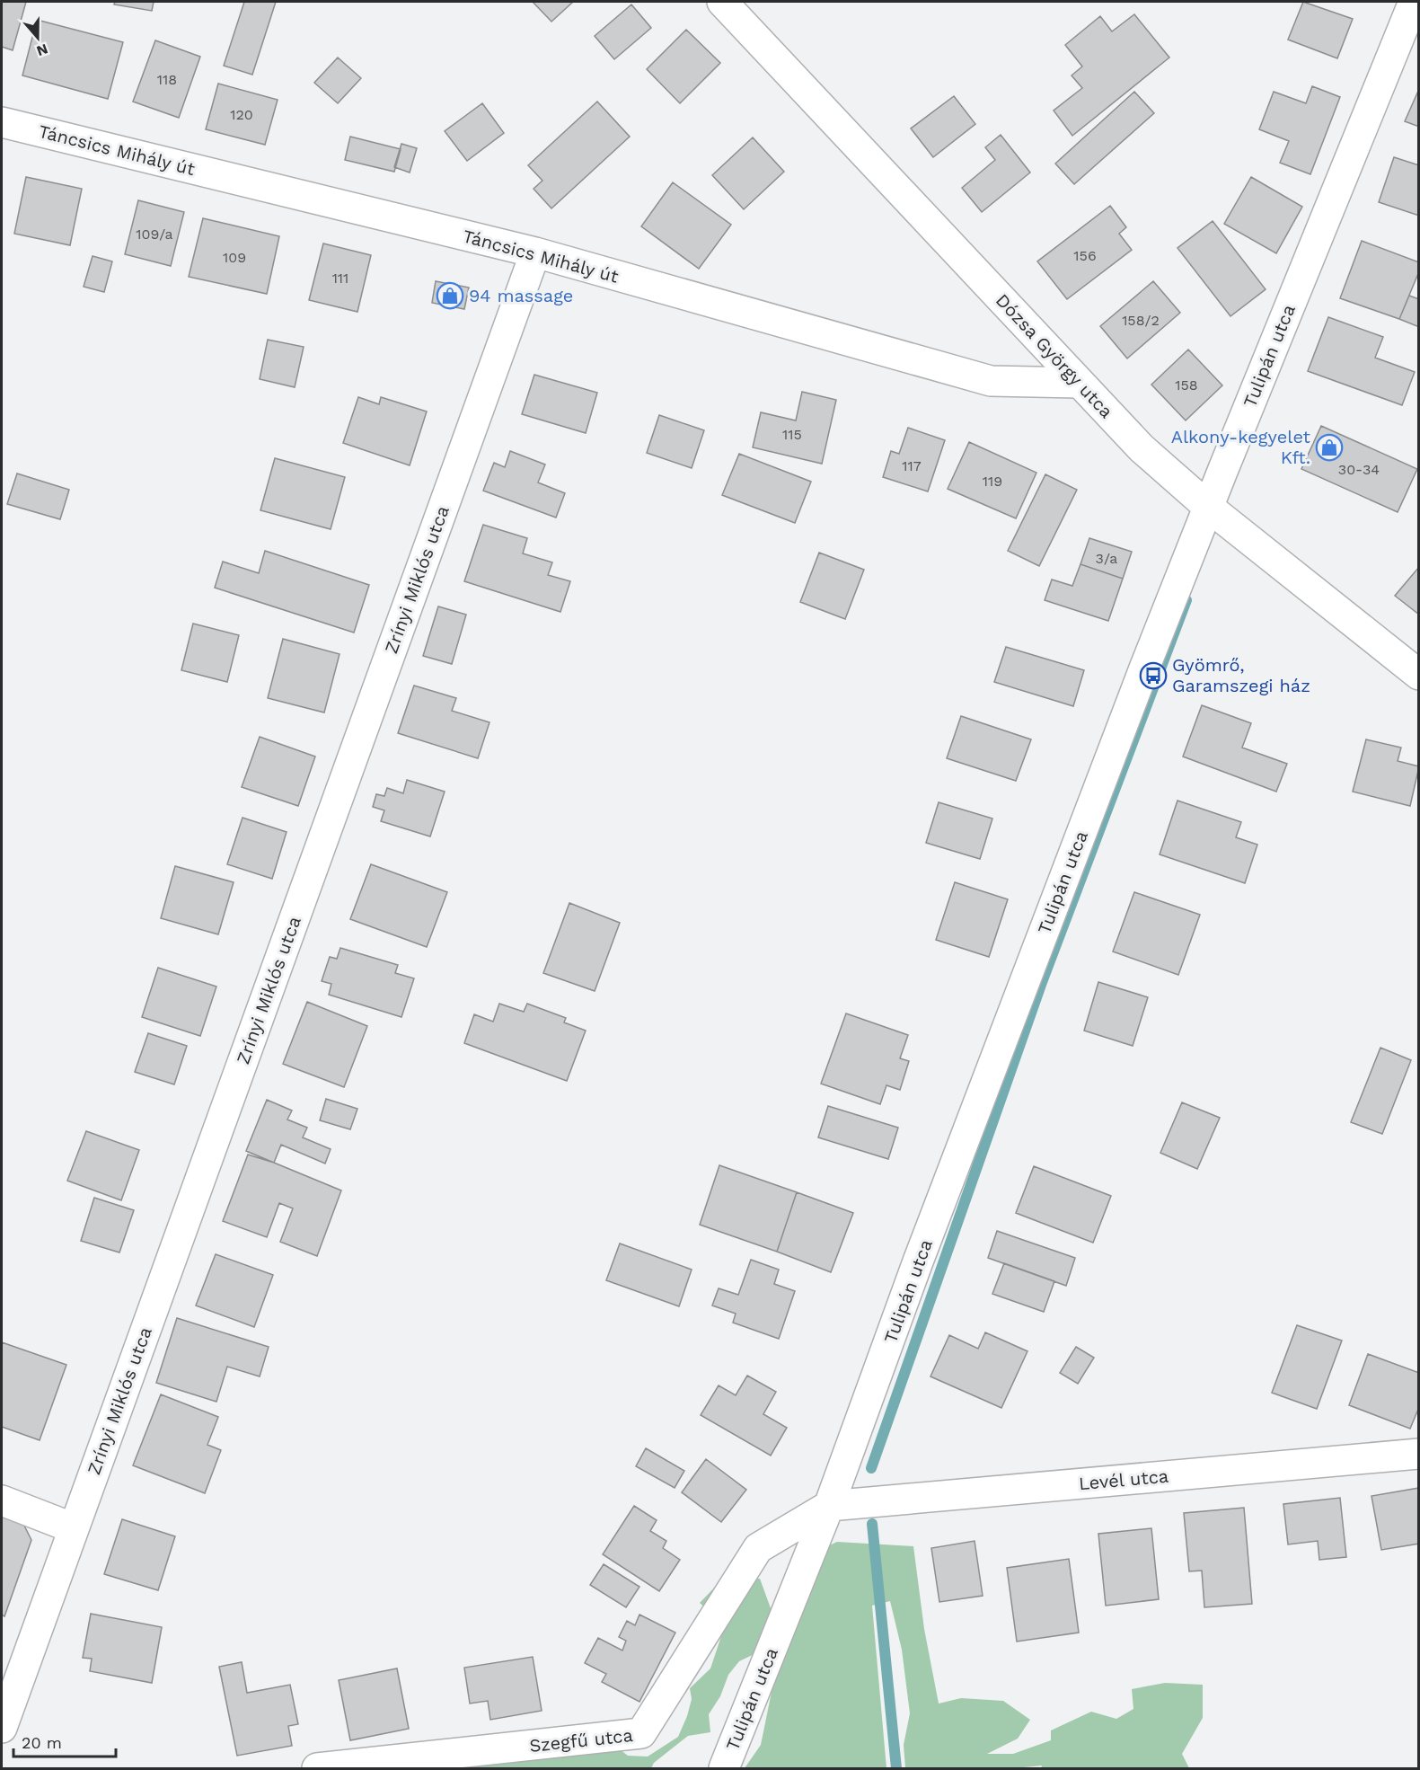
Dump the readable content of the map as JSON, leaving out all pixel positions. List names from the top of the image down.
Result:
{
  "streets": {
    "street": [
      "Táncsics Mihály út",
      "Dózsa György utca",
      "Tulipán utca",
      "Zrínyi Miklós utca",
      "Levél utca",
      "Szegfű utca"
    ]
  },
  "crossings": [
    ["Táncsics Mihály út", "Dózsa György utca"],
    ["Táncsics Mihály út", "Zrínyi Miklós utca"],
    ["Dózsa György utca", "Tulipán utca"],
    ["Tulipán utca", "Levél utca"],
    ["Tulipán utca", "Szegfű utca"],
    ["Levél utca", "Szegfű utca"]
  ],
  "places": {
    "shop": ["94 massage", "Alkony-kegyelet Kft."],
    "bus stop": ["Gyömrő, Garamszegi ház"]
  },
  "house_numbers": [
    "118",
    "120",
    "109/a",
    "156",
    "109",
    "111",
    "158/2",
    "158",
    "115",
    "117",
    "30-34",
    "119",
    "3/a"
  ],
  "scale_bar": "20 m",
  "north": "bottom"
}
